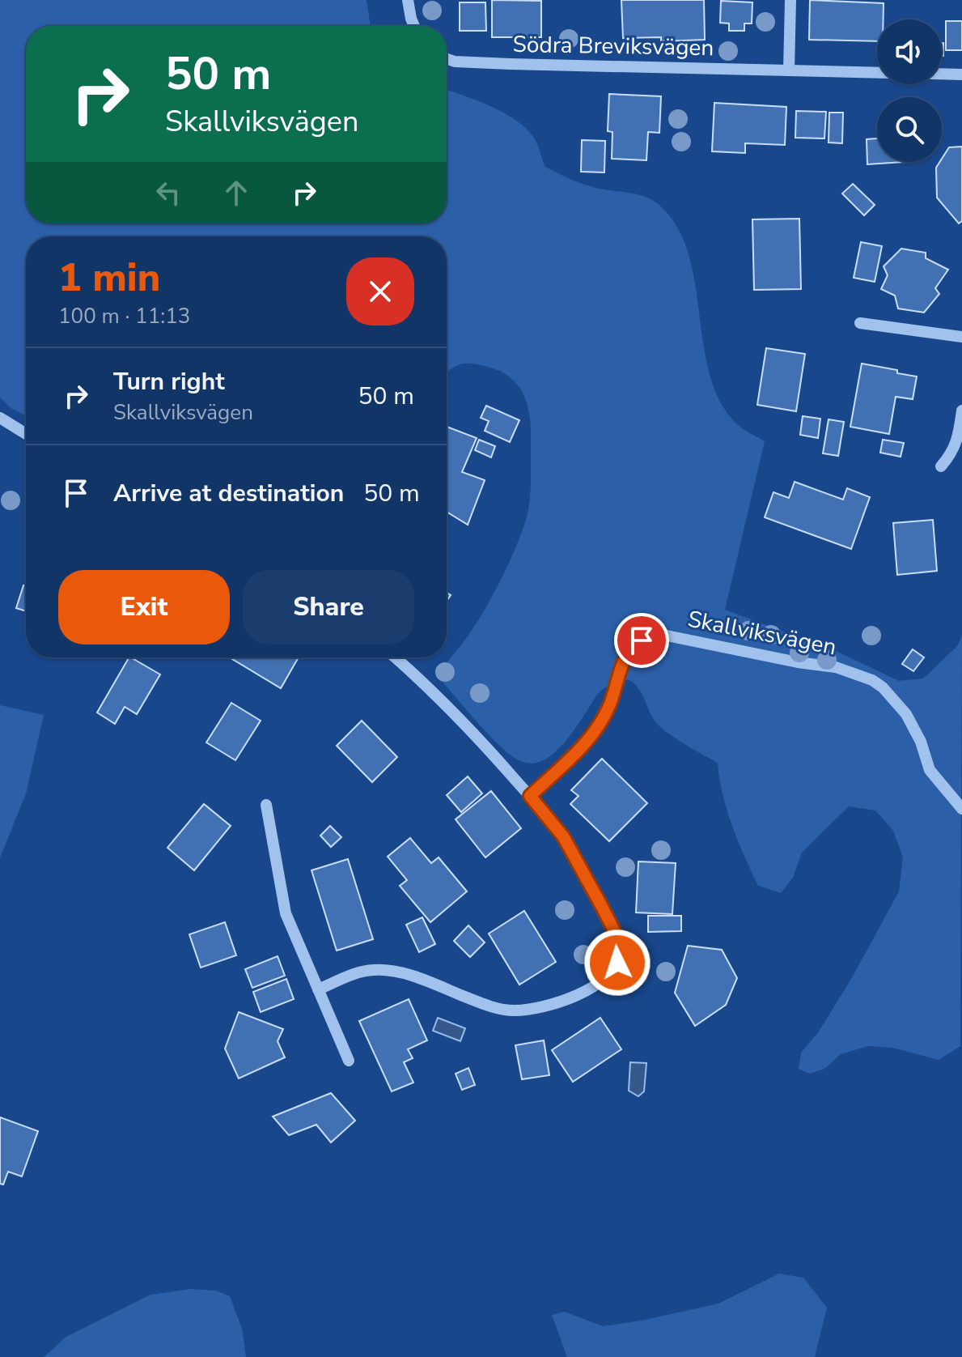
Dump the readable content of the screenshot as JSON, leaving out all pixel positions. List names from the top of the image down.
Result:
{
  "streets": {
    "street": ["Södra Breviksvägen", "Skallviksvägen"]
  },
  "page": {
    "turn": ["50 m", "Skallviksvägen"],
    "heading": ["1 min", "100 m · 11:13"],
    "list": [
      {
        "name": "Turn right",
        "note": "Skallviksvägen",
        "value": "50 m"
      },
      {
        "name": "Arrive at destination",
        "value": "50 m"
      }
    ],
    "buttons": ["Exit", "Share"]
  }
}
